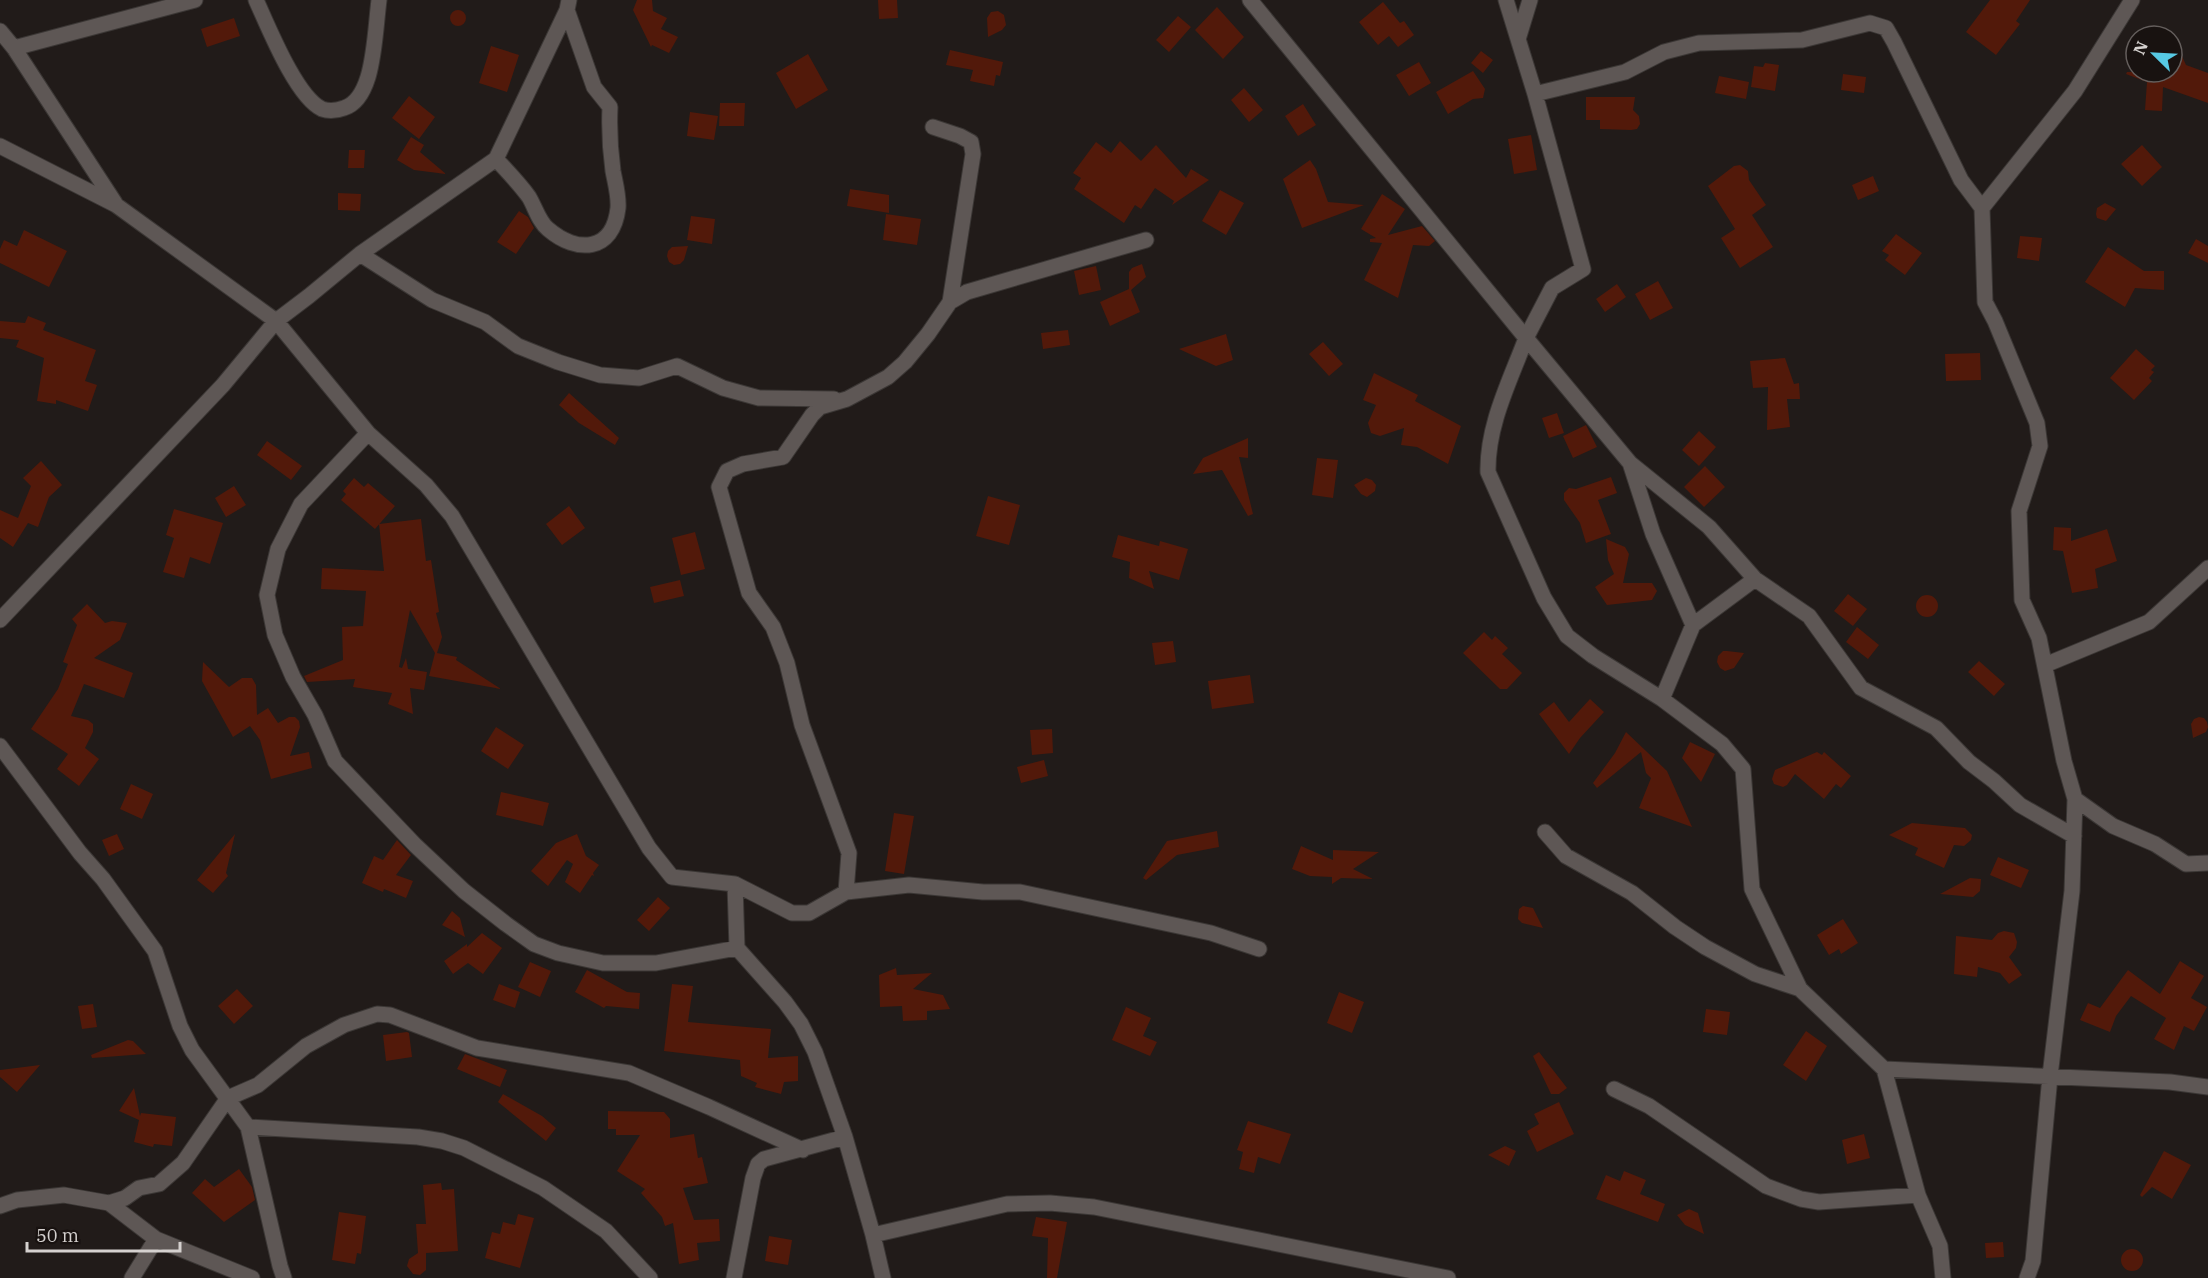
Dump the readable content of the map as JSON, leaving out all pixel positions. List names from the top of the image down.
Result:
{
  "scale_bar": "50 m",
  "north": "top left"
}
